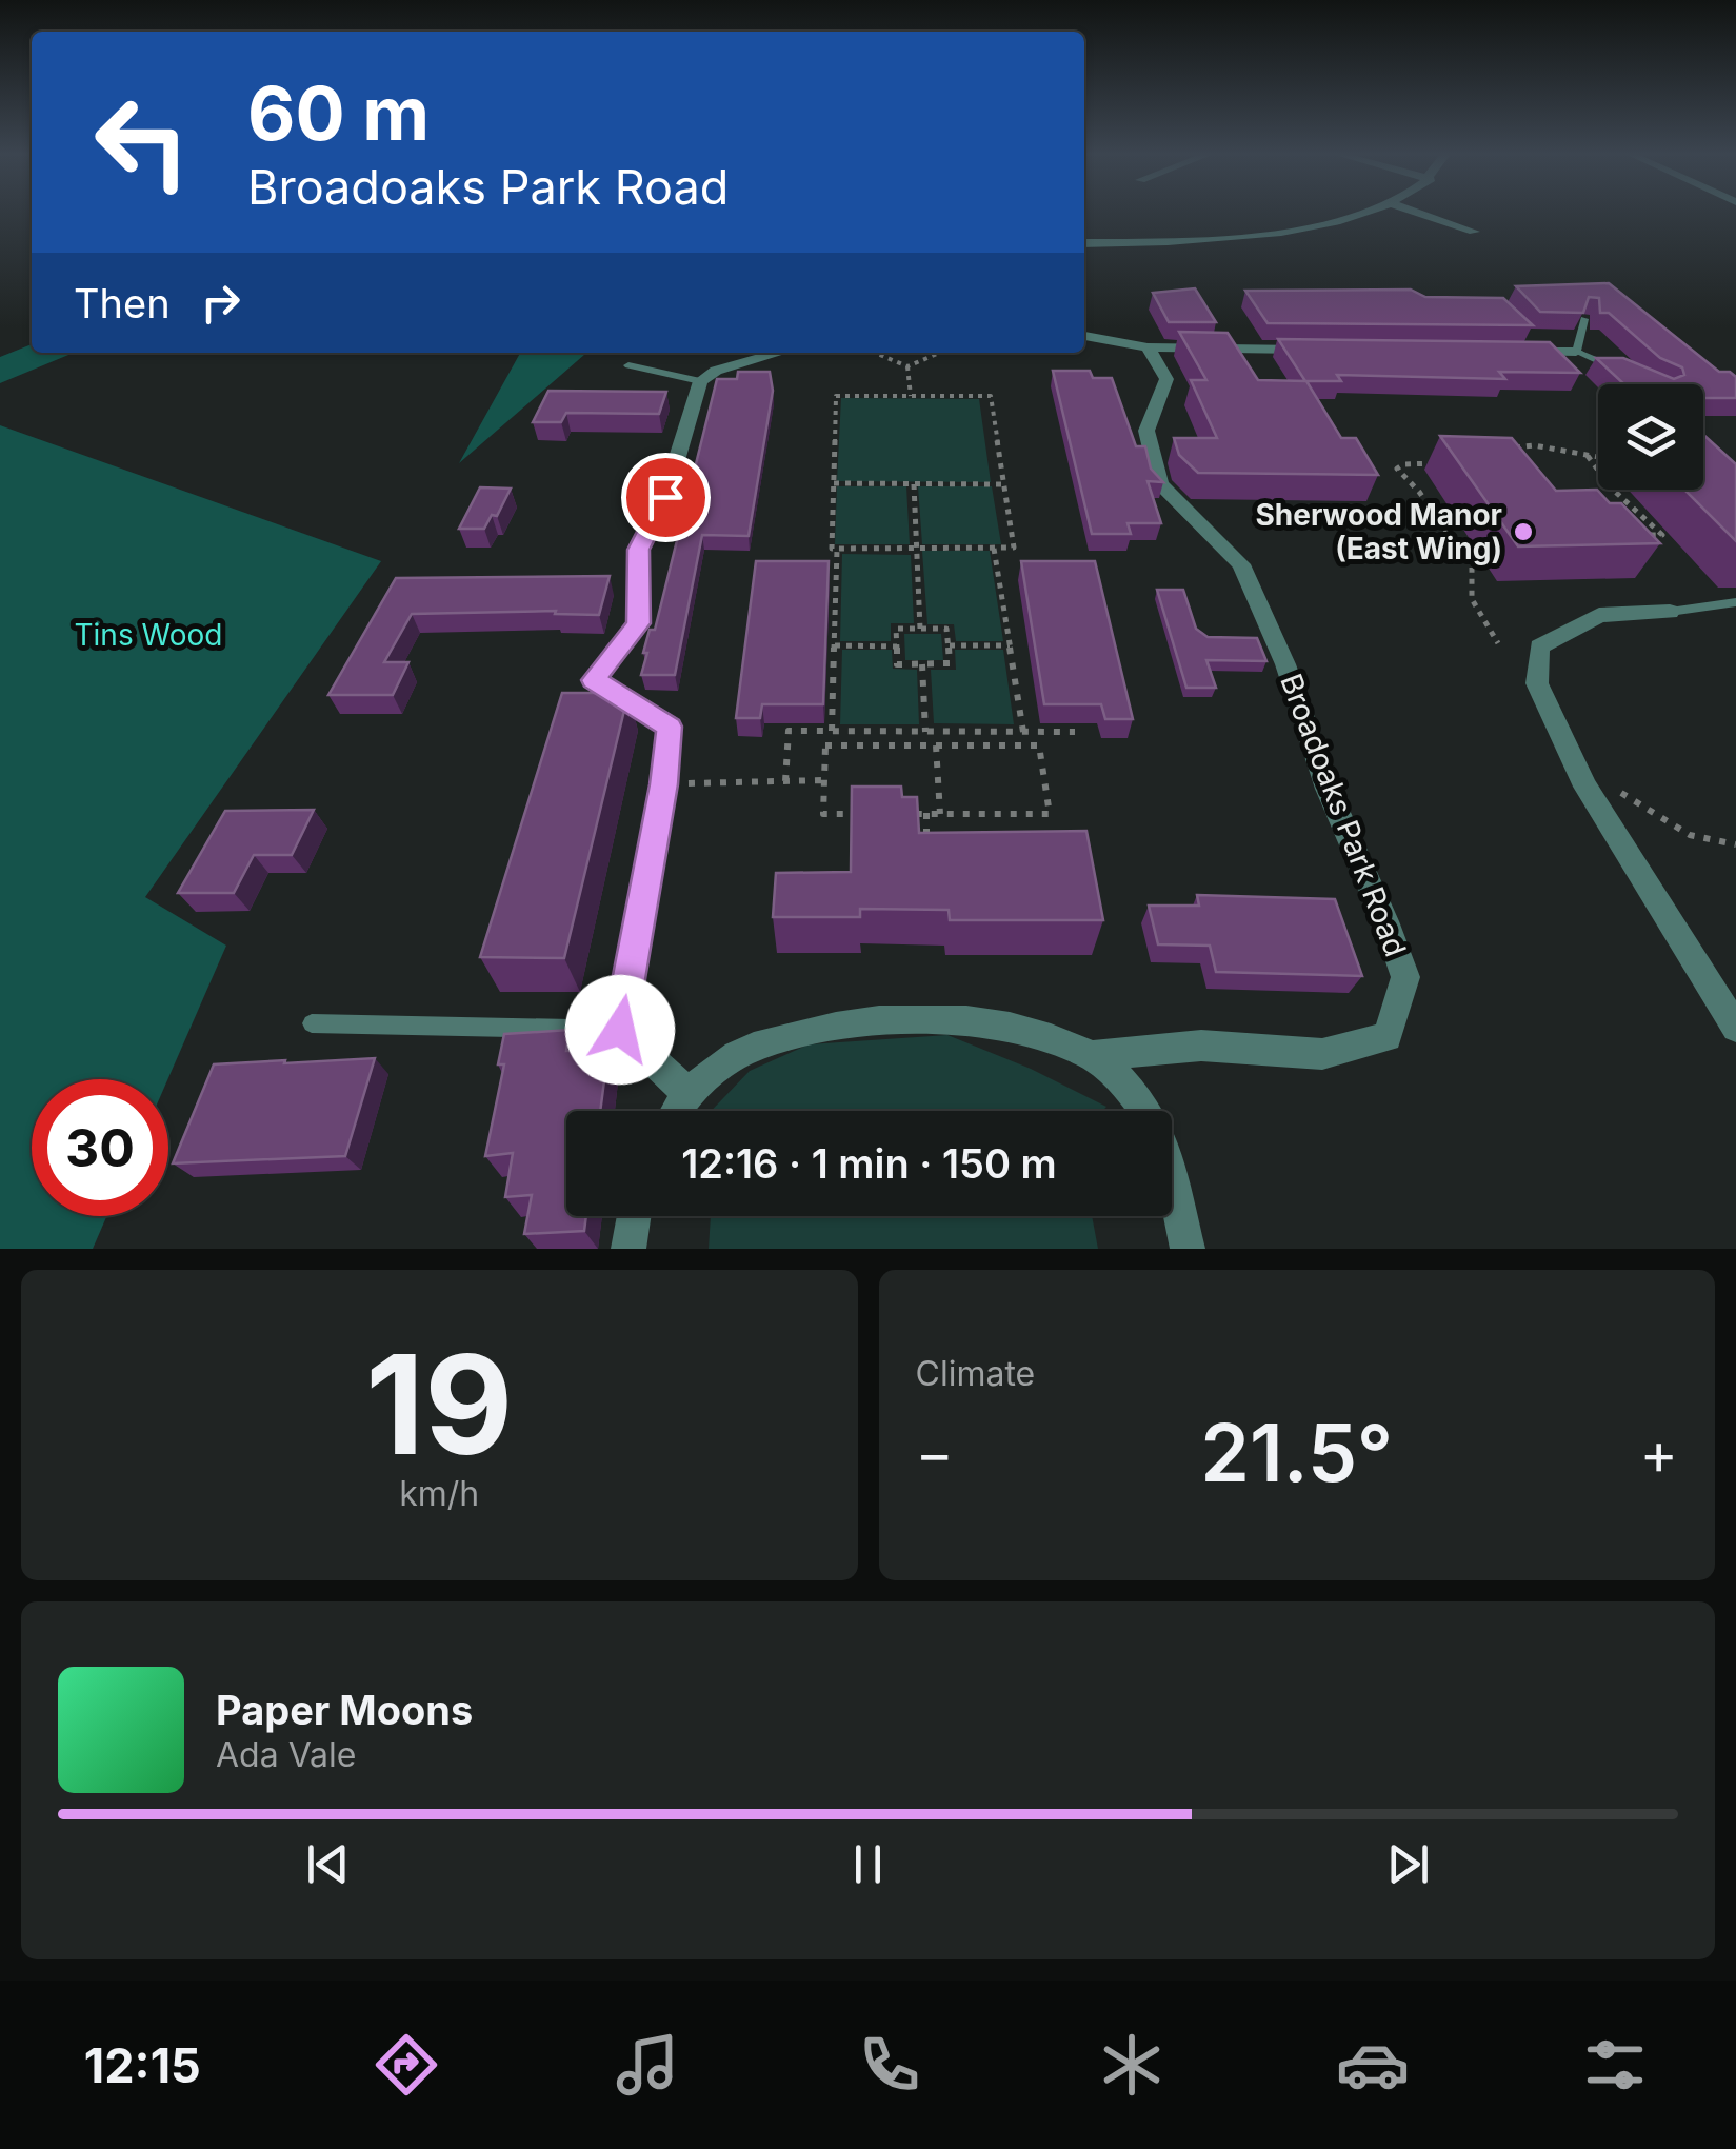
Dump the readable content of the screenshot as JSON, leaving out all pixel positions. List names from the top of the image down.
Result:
{
  "streets": {
    "street": ["Broadoaks Park Road"]
  },
  "parks": ["Tins Wood"],
  "places": ["Sherwood Manor (East Wing)"],
  "page": {
    "turn": ["60 m", "Broadoaks Park Road"],
    "then": "Then",
    "limit": "30",
    "trip": "12:16 · 1 min · 150 m",
    "tile": [
      ["19", "km/h"],
      "Climate"
    ],
    "heat": ["−", "21.5°", "+"],
    "song": ["Paper Moons", "Ada Vale"],
    "tabs": "12:15"
  }
}
